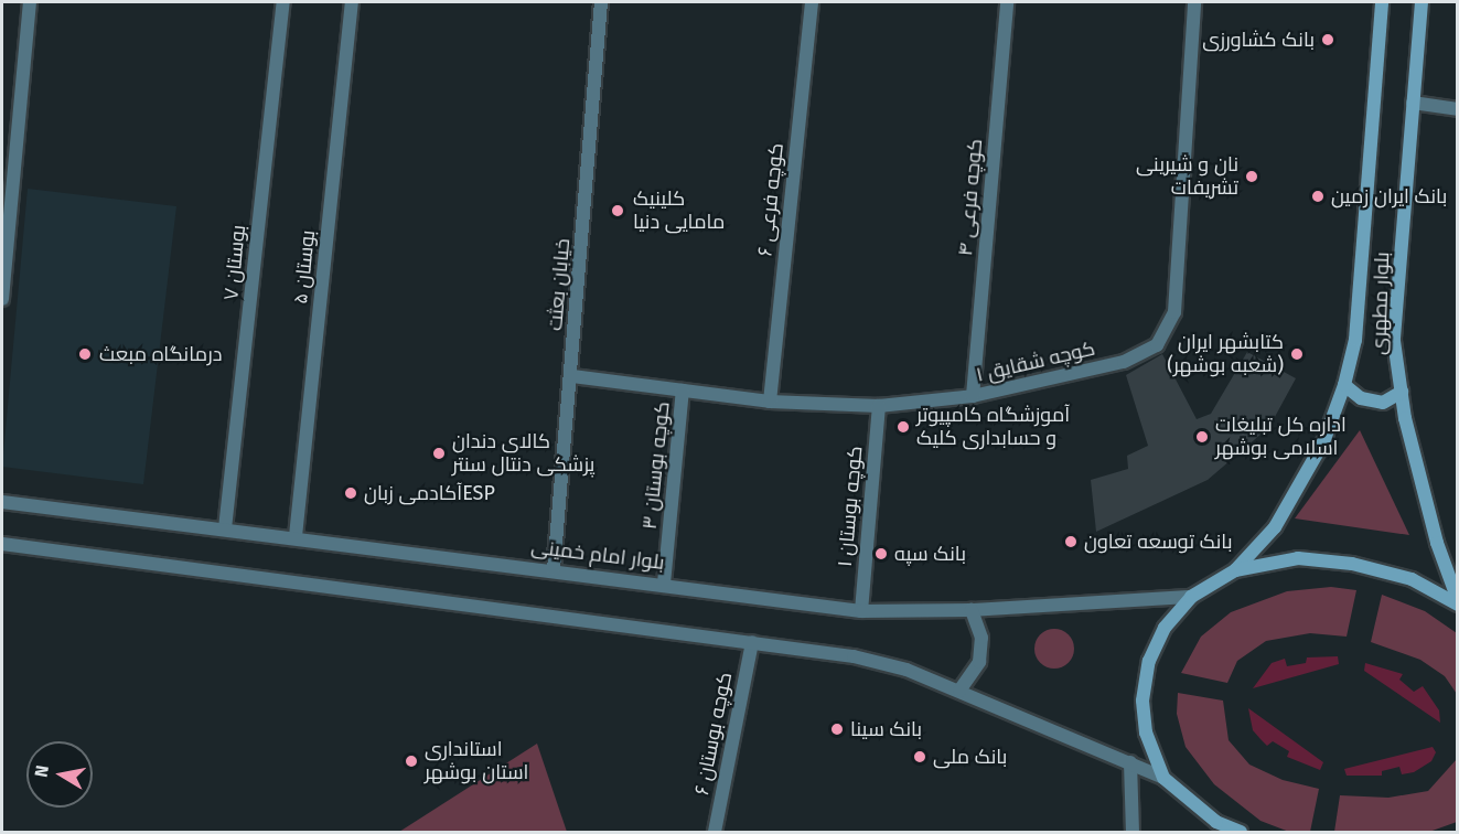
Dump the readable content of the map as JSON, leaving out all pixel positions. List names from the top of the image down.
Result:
{
  "streets": {
    "main road": ["بلوار مطهری"],
    "street": [
      "کوچه فرعی ۴",
      "کوچه فرعی ۶",
      "بوستان ۷",
      "بوستان ۵",
      "خیابان بعثت",
      "کوچه شقایق ۱",
      "کوچه بوستان ۳",
      "کوچه بوستان ۱",
      "بلوار امام خمینی",
      "کوچه بوستان ۶"
    ]
  },
  "crossings": [
    ["کوچه فرعی ۴", "کوچه شقایق ۱"],
    ["کوچه فرعی ۶", "کوچه شقایق ۱"],
    ["بوستان ۷", "بلوار امام خمینی"],
    ["بوستان ۵", "بلوار امام خمینی"],
    ["خیابان بعثت", "کوچه شقایق ۱"],
    ["خیابان بعثت", "بلوار امام خمینی"],
    ["کوچه شقایق ۱", "کوچه بوستان ۳"],
    ["کوچه شقایق ۱", "کوچه بوستان ۱"],
    ["کوچه بوستان ۳", "بلوار امام خمینی"],
    ["کوچه بوستان ۱", "بلوار امام خمینی"]
  ],
  "places": [
    "بانک کشاورزی",
    "نان و شیرینی تشریفات",
    "بانک ایران زمین",
    "کلینیک مامایی دنیا",
    "درمانگاه مبعث",
    "کتابشهر ایران (شعبه بوشهر)",
    "آموزشگاه کامپیوتر و حسابداری کلیک",
    "اداره کل تبلیغات اسلامی بوشهر",
    "کالای دندان پزشکی دنتال سنتر",
    "آکادمی زبانESP",
    "بانک توسعه تعاون",
    "بانک سپه",
    "بانک سینا",
    "بانک ملی",
    "استانداری استان بوشهر"
  ],
  "north": "left"
}
